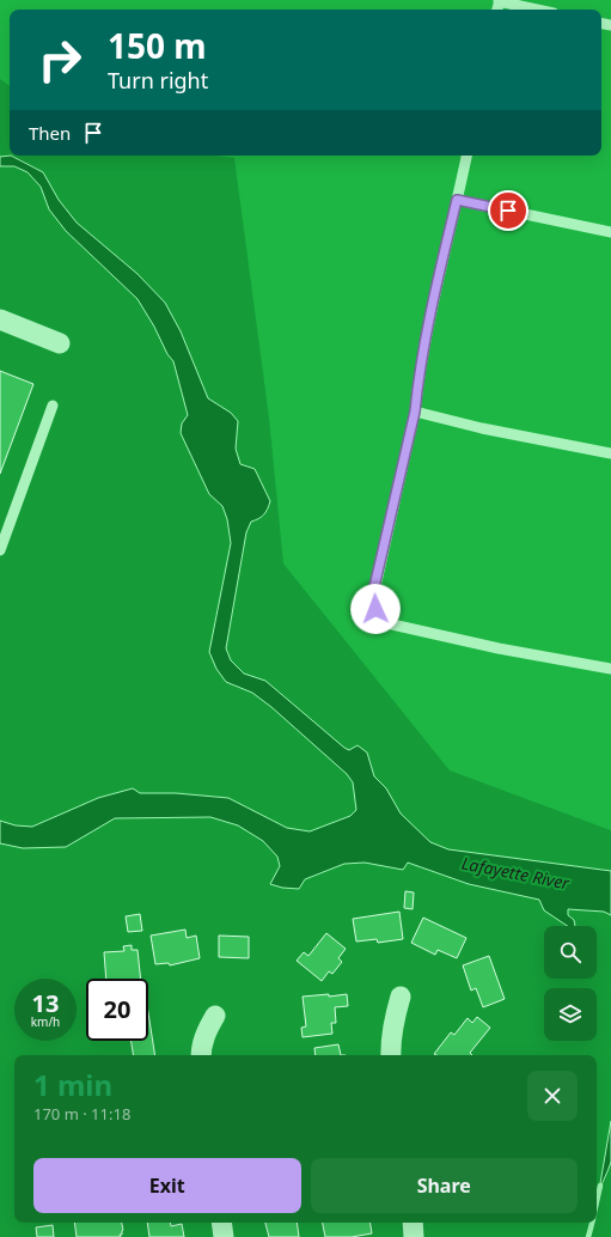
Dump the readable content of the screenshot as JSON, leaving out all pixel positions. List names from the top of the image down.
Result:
{
  "water": ["Lafayette River"],
  "page": {
    "turn": ["150 m", "Turn right"],
    "then": "Then",
    "speed": "13 km/h",
    "limit": "20",
    "heading": ["1 min", "170 m · 11:18"],
    "buttons": ["Exit", "Share"]
  }
}
